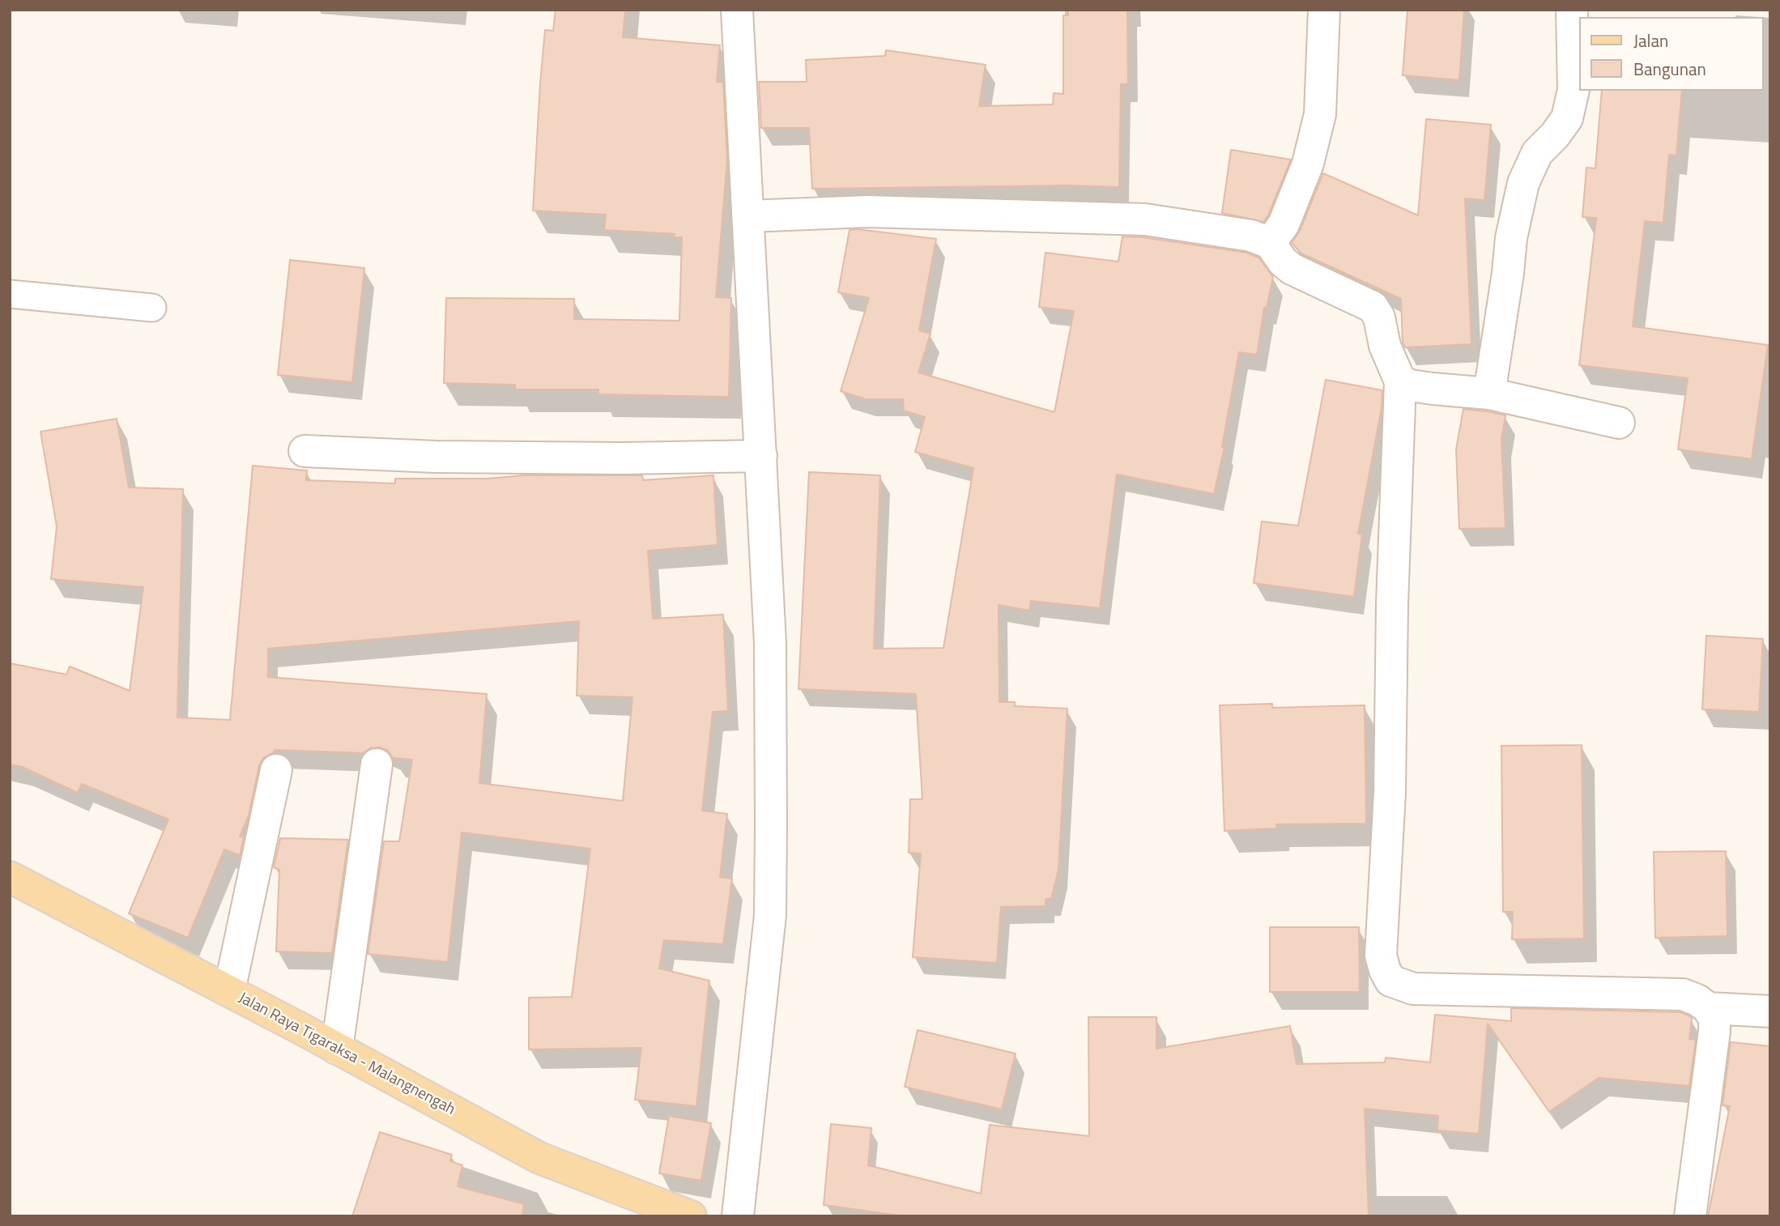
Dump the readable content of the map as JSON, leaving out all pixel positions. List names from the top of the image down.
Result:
{
  "streets": {
    "main road": ["Jalan Raya Tigaraksa - Malangnengah"]
  },
  "legend": ["Jalan", "Bangunan"]
}
